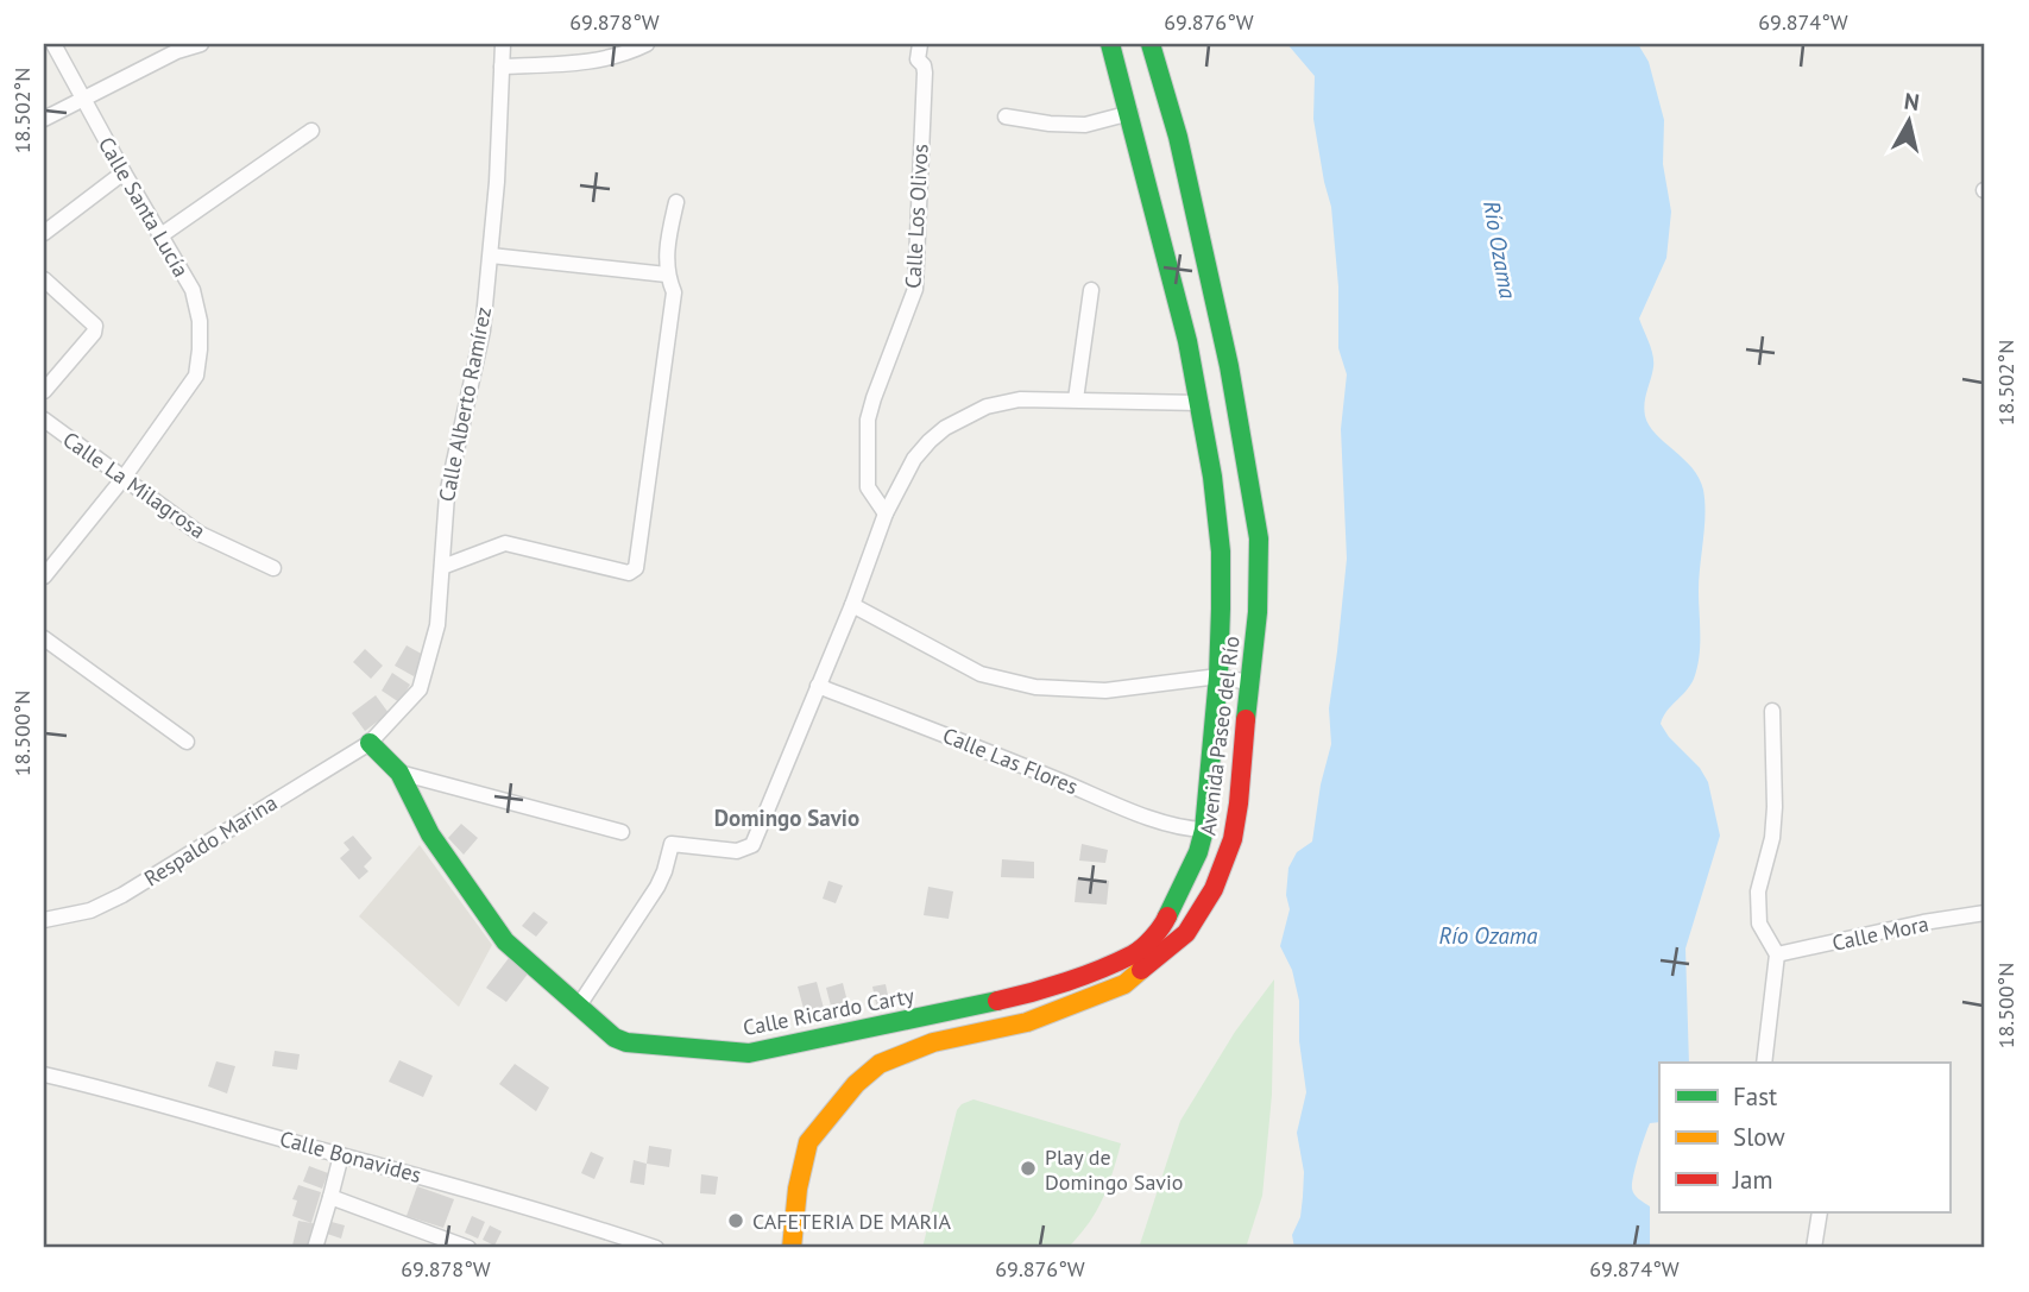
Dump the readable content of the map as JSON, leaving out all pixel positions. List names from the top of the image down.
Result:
{
  "streets": {
    "street": [
      "Calle Santa Lucía",
      "Calle Los Olivos",
      "Calle Alberto Ramírez",
      "Calle La Milagrosa",
      "Avenida Paseo del Río",
      "Calle Las Flores",
      "Respaldo Marina",
      "Calle Mora",
      "Calle Ricardo Carty",
      "Calle Bonavides"
    ]
  },
  "crossings": [
    ["Calle Santa Lucía", "Calle La Milagrosa"],
    ["Calle Alberto Ramírez", "Respaldo Marina"],
    ["Calle Alberto Ramírez", "Calle Ricardo Carty"],
    ["Avenida Paseo del Río", "Calle Las Flores"],
    ["Avenida Paseo del Río", "Calle Ricardo Carty"],
    ["Calle Las Flores", "Calle Ricardo Carty"],
    ["Respaldo Marina", "Calle Ricardo Carty"]
  ],
  "districts": ["Domingo Savio"],
  "water": ["Río Ozama"],
  "places": ["Play de Domingo Savio", "CAFETERIA DE MARIA"],
  "legend": ["Fast", "Slow", "Jam"],
  "north": "top",
  "coordinates": [
    "69.878°W",
    "69.876°W",
    "69.874°W",
    "18.502°N",
    "18.500°N"
  ]
}
